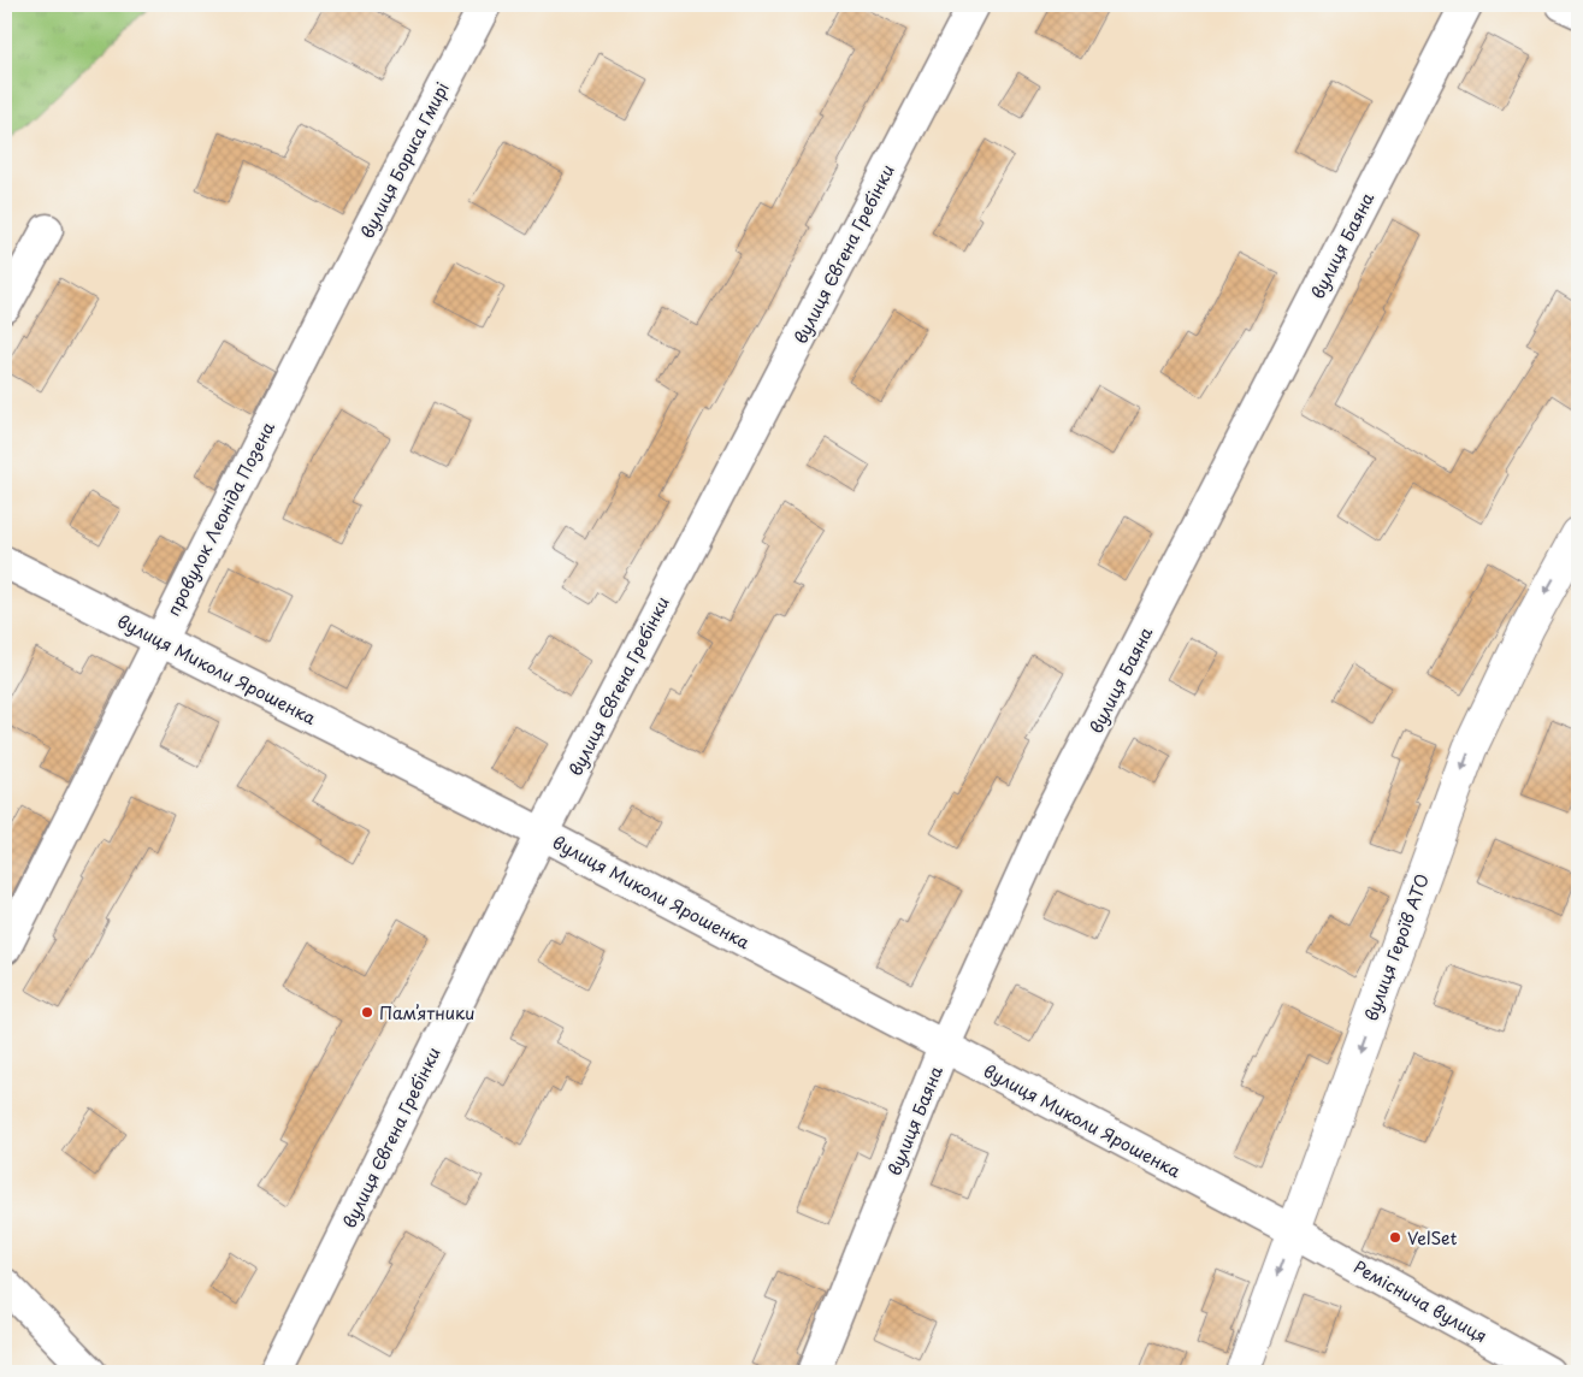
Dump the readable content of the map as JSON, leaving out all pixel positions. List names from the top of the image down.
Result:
{
  "streets": {
    "street": [
      "вулиця Бориса Гмирі",
      "вулиця Баяна",
      "вулиця Євгена Гребінки",
      "провулок Леоніда Позена",
      "вулиця Миколи Ярошенка",
      "вулиця Героїв АТО",
      "Реміснича вулиця"
    ]
  },
  "crossings": [
    ["вулиця Бориса Гмирі", "провулок Леоніда Позена"],
    ["вулиця Баяна", "вулиця Миколи Ярошенка"],
    ["вулиця Євгена Гребінки", "вулиця Миколи Ярошенка"],
    ["провулок Леоніда Позена", "вулиця Миколи Ярошенка"],
    ["вулиця Миколи Ярошенка", "вулиця Героїв АТО"],
    ["вулиця Миколи Ярошенка", "Реміснича вулиця"],
    ["вулиця Героїв АТО", "Реміснича вулиця"]
  ],
  "one_way": ["вулиця Героїв АТО"],
  "places": ["Памʼятники", "VelSet"]
}
